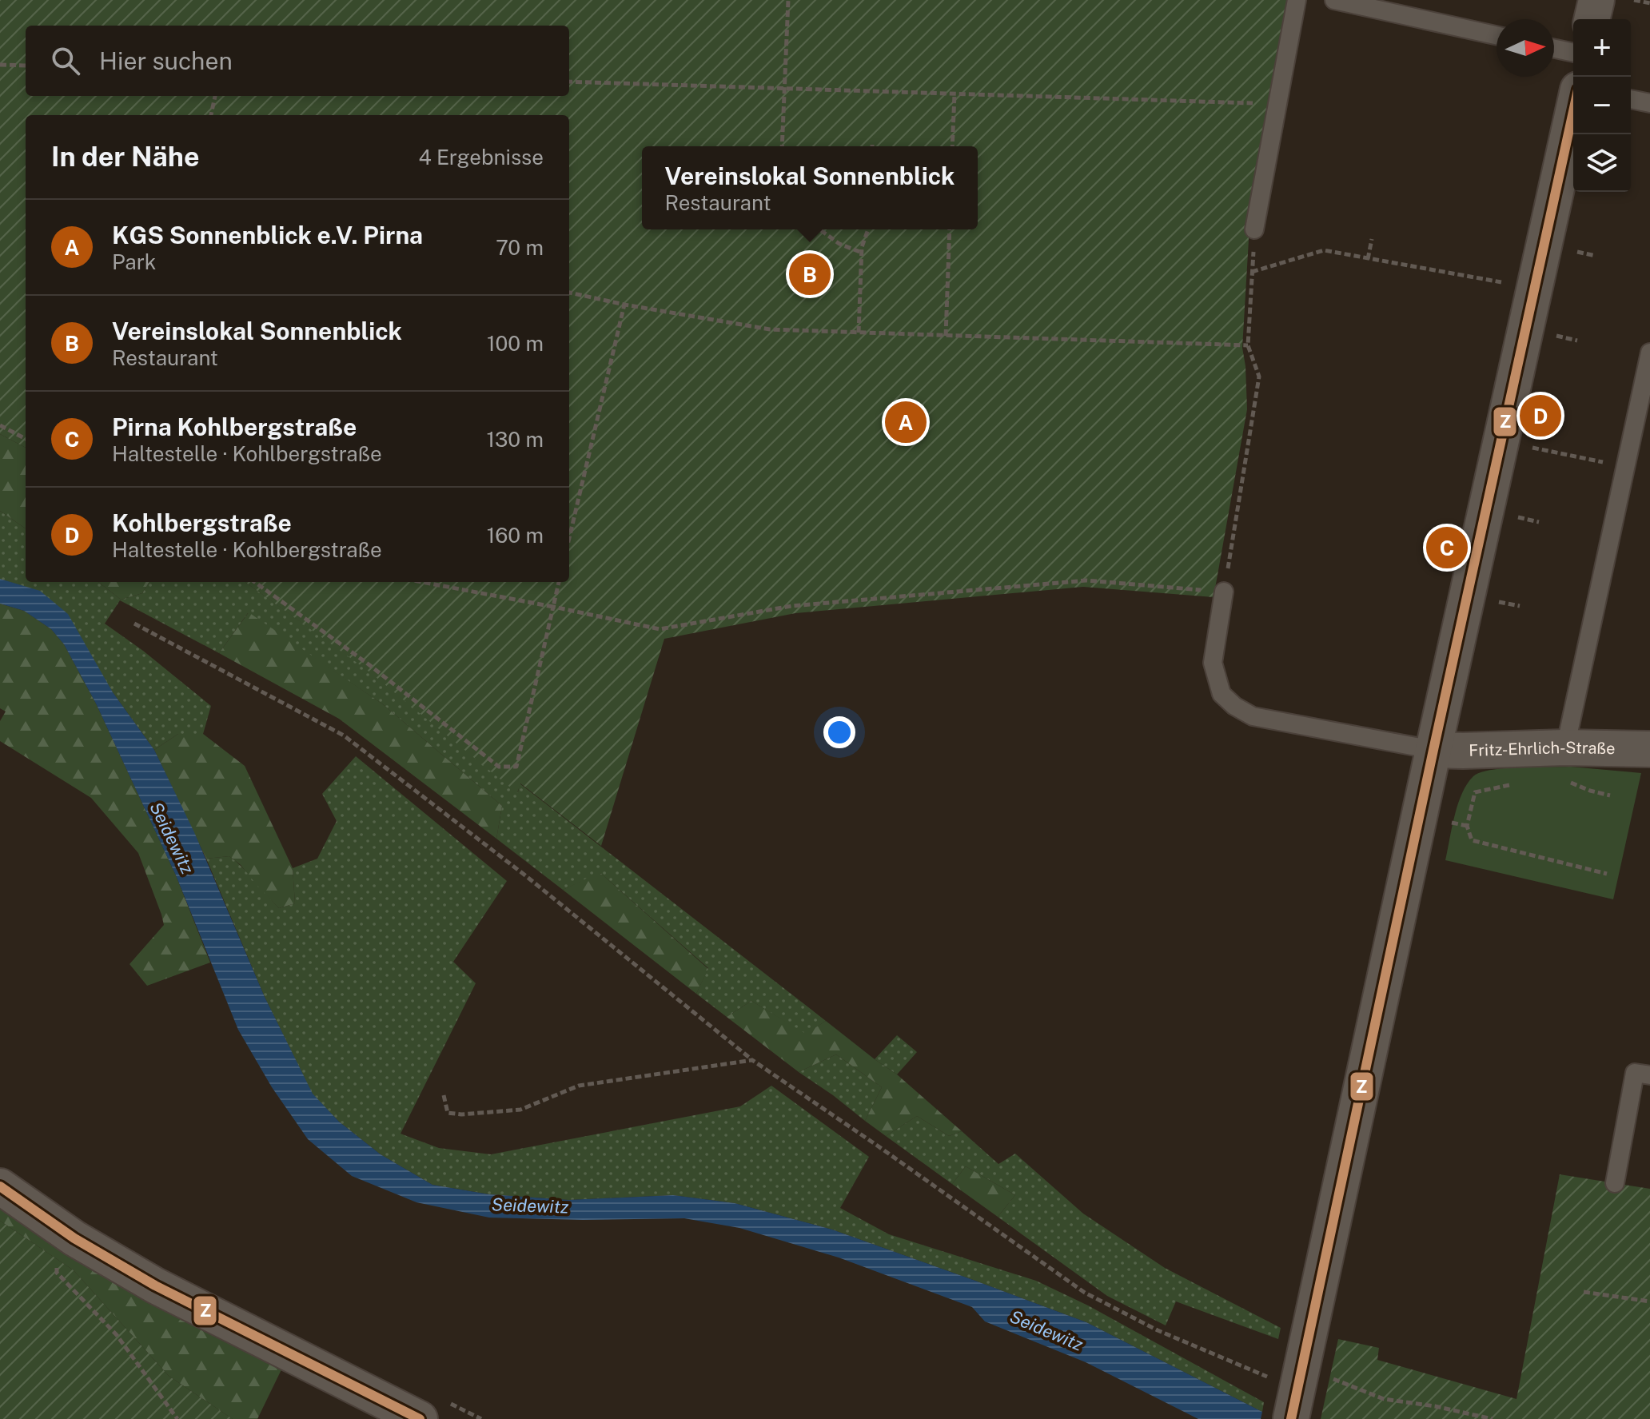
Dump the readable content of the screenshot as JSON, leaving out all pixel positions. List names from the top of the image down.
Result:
{
  "streets": {
    "street": ["Fritz-Ehrlich-Straße"]
  },
  "water": ["Seidewitz"],
  "lines": ["transit line Z"],
  "north": "right",
  "page": {
    "map_buttons": ["+", "−"],
    "search": "Hier suchen",
    "heading": ["In der Nähe", "4 Ergebnisse"],
    "popup": ["Vereinslokal Sonnenblick", "Restaurant"],
    "list": [
      {
        "mark": "A",
        "name": "KGS Sonnenblick e.V. Pirna",
        "note": "Park",
        "value": "70 m"
      },
      {
        "mark": "B",
        "name": "Vereinslokal Sonnenblick",
        "note": "Restaurant",
        "value": "100 m"
      },
      {
        "mark": "C",
        "name": "Pirna Kohlbergstraße",
        "note": "Haltestelle · Kohlbergstraße",
        "value": "130 m"
      },
      {
        "mark": "D",
        "name": "Kohlbergstraße",
        "note": "Haltestelle · Kohlbergstraße",
        "value": "160 m"
      }
    ],
    "pins": [
      "B",
      "D",
      "A",
      "C"
    ]
  }
}
